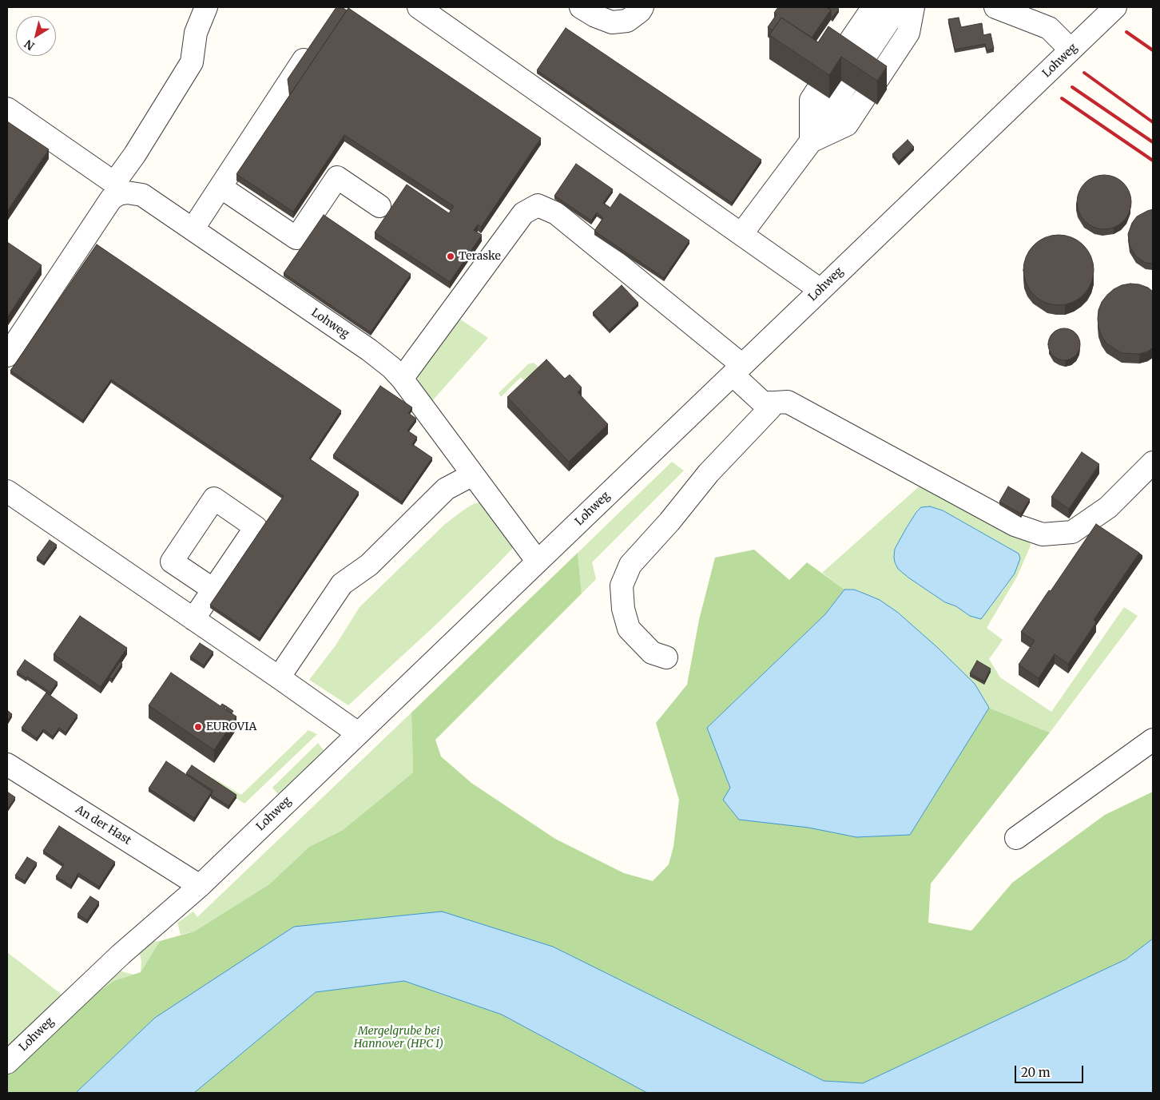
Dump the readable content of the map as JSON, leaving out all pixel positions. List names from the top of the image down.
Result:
{
  "streets": {
    "street": ["Lohweg", "An der Hast"]
  },
  "crossings": [
    ["Lohweg", "An der Hast"]
  ],
  "parks": ["Mergelgrube bei Hannover (HPC I)"],
  "places": ["Teraske", "EUROVIA"],
  "scale_bar": "20 m",
  "north": "bottom left"
}
